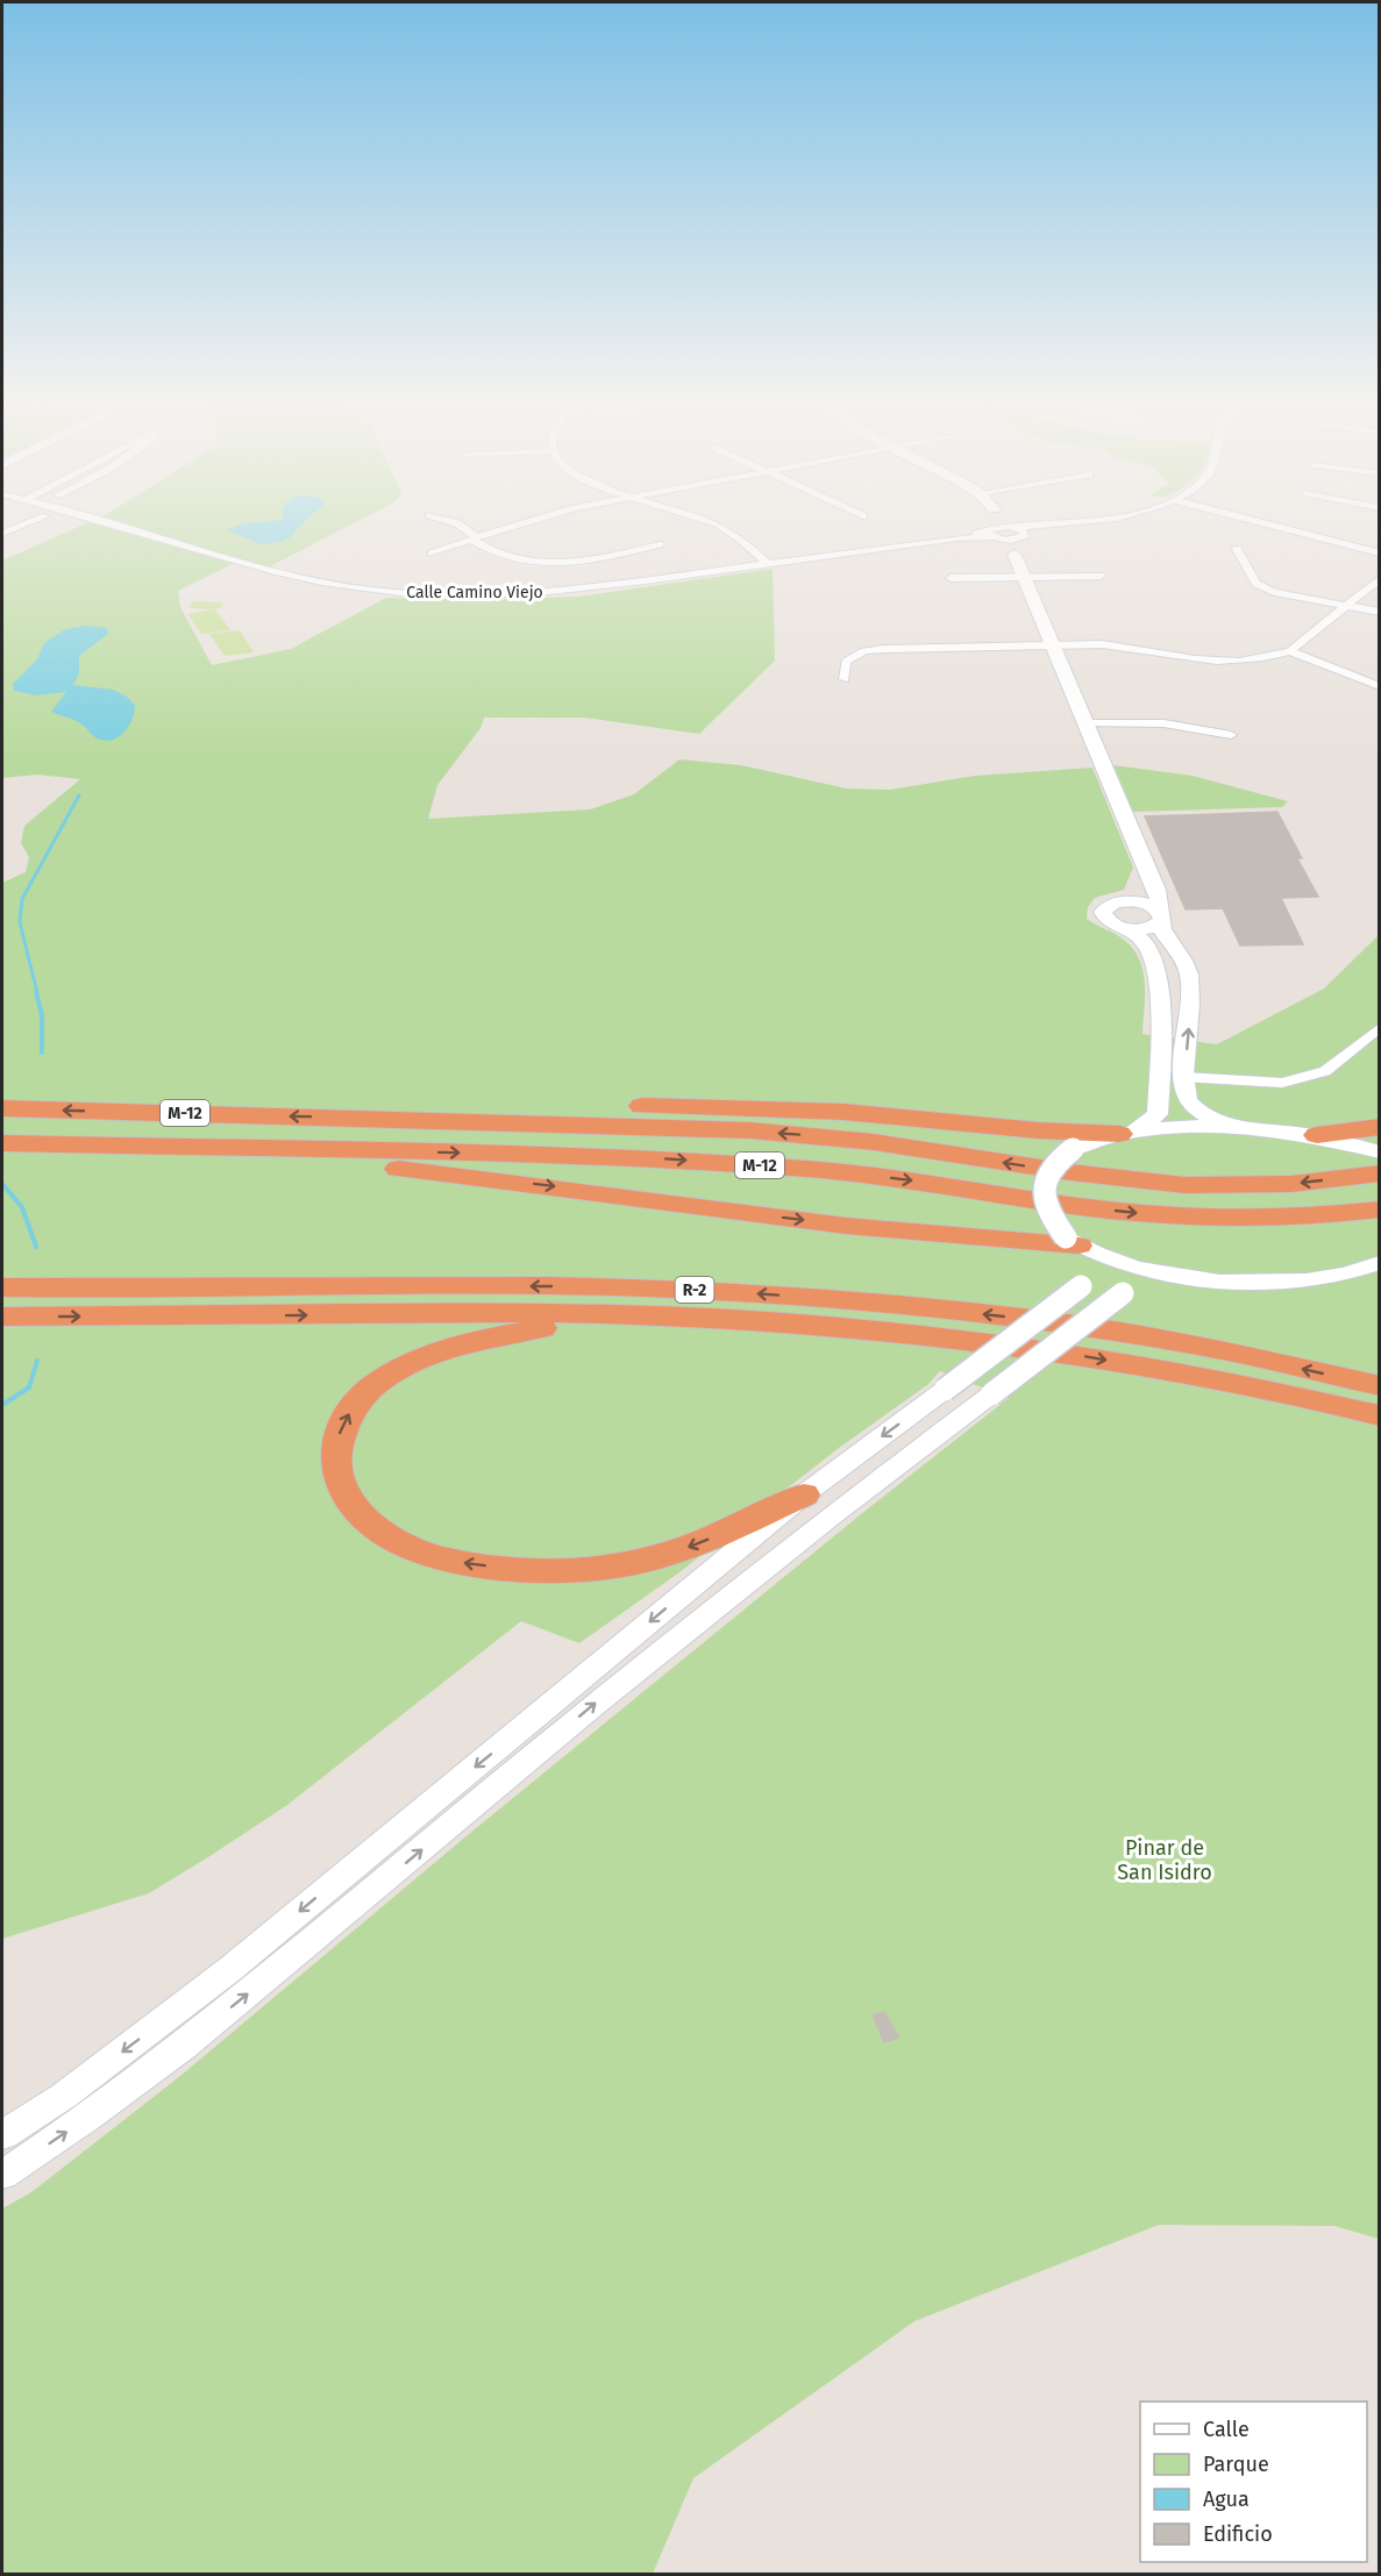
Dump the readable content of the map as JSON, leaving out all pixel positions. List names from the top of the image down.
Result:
{
  "streets": {
    "highway": ["M-12", "R-2"],
    "street": ["Calle Camino Viejo"]
  },
  "parks": ["Pinar de San Isidro"],
  "legend": [
    "Calle",
    "Parque",
    "Agua",
    "Edificio"
  ]
}
